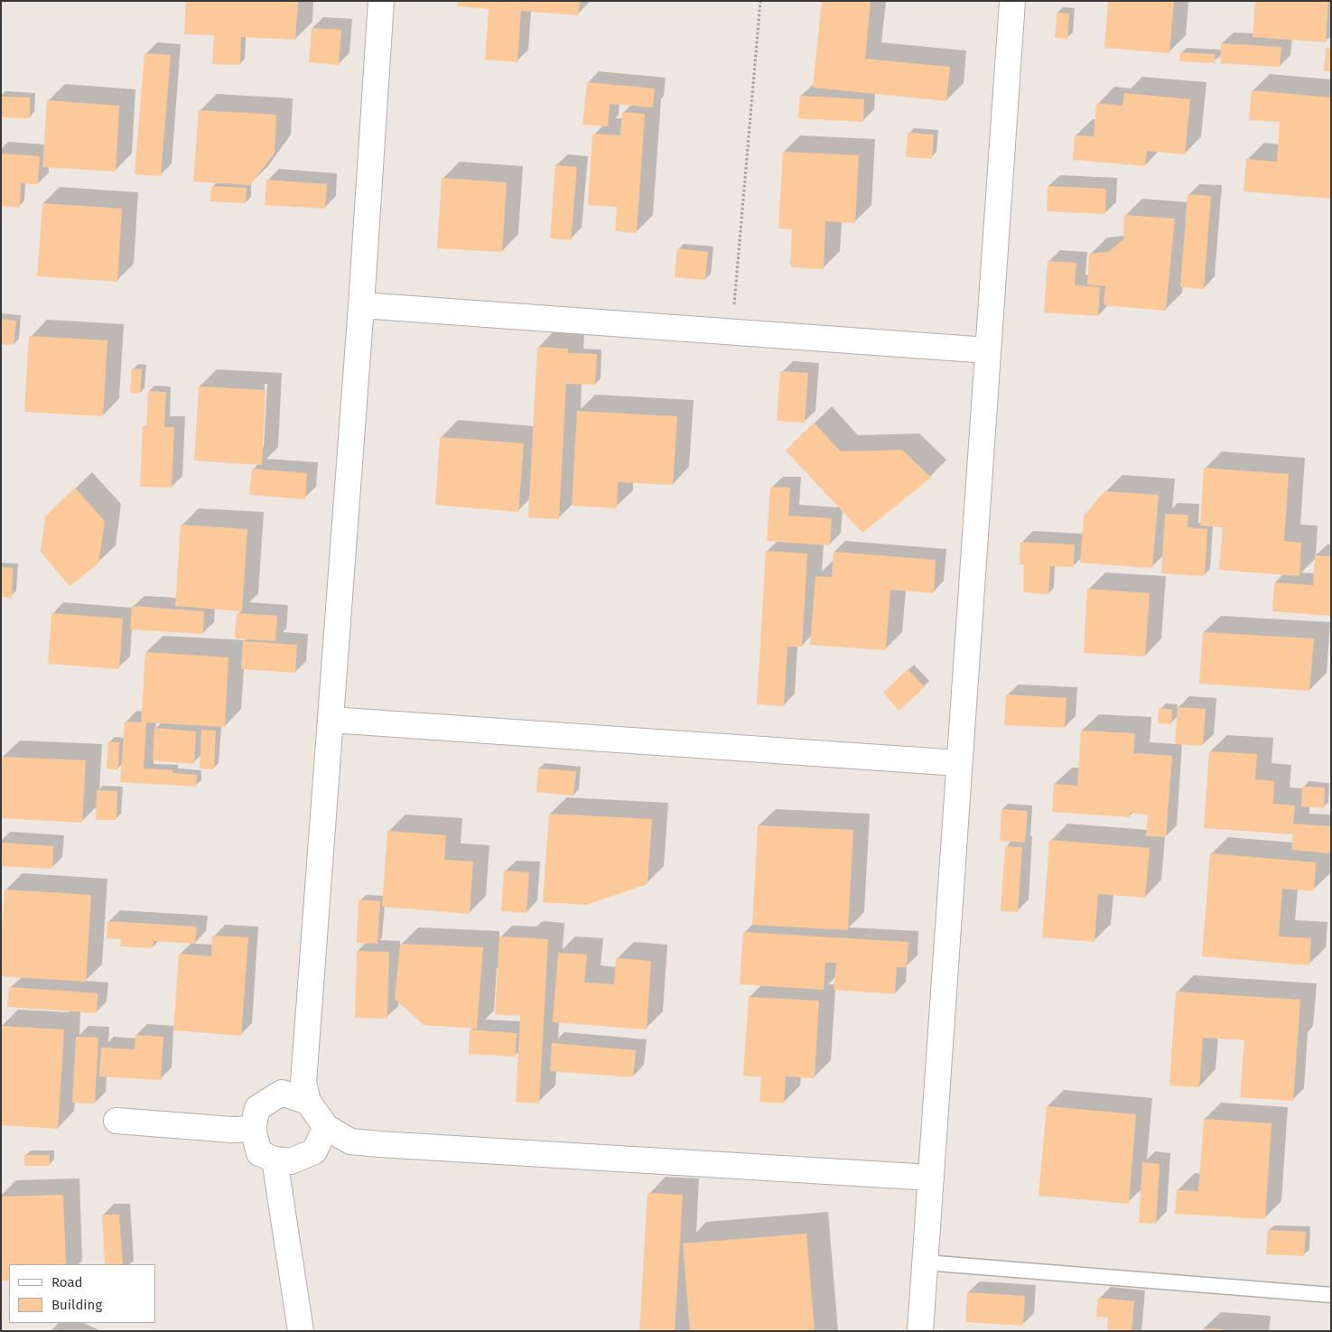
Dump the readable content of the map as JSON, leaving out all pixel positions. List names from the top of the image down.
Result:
{
  "legend": ["Road", "Building"]
}
